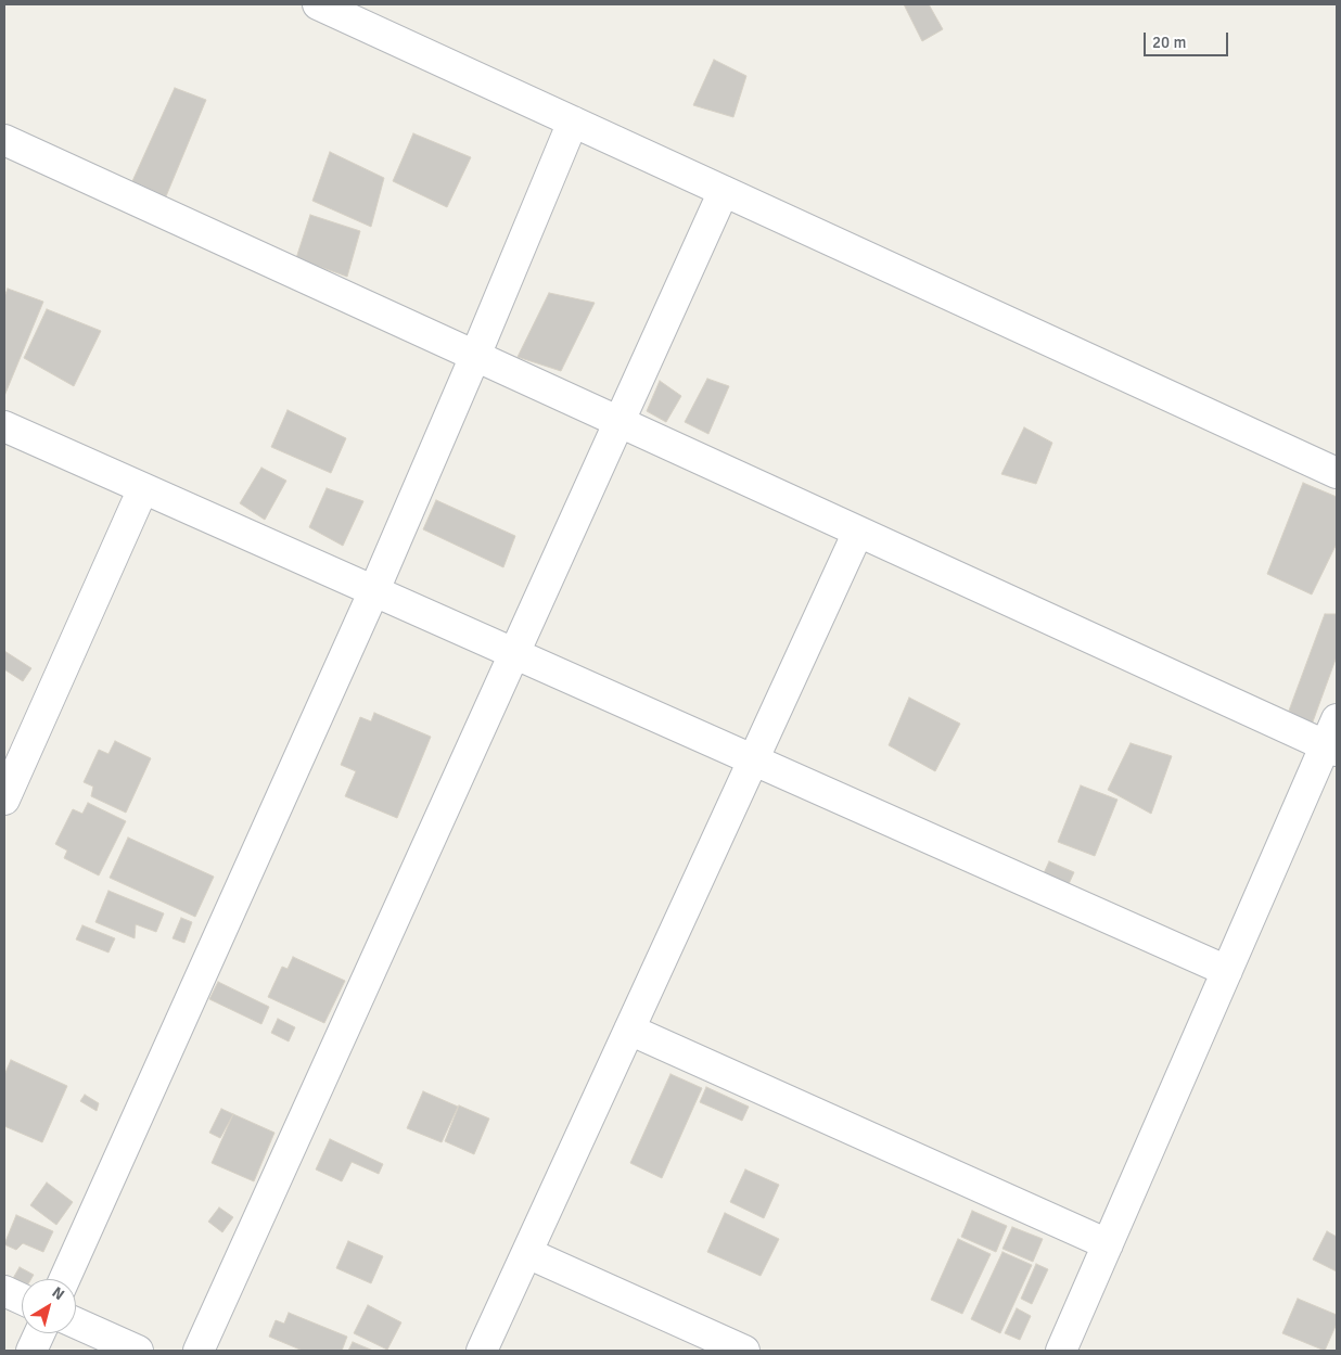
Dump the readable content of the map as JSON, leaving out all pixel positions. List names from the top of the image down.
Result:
{
  "scale_bar": "20 m",
  "north": "top right"
}
